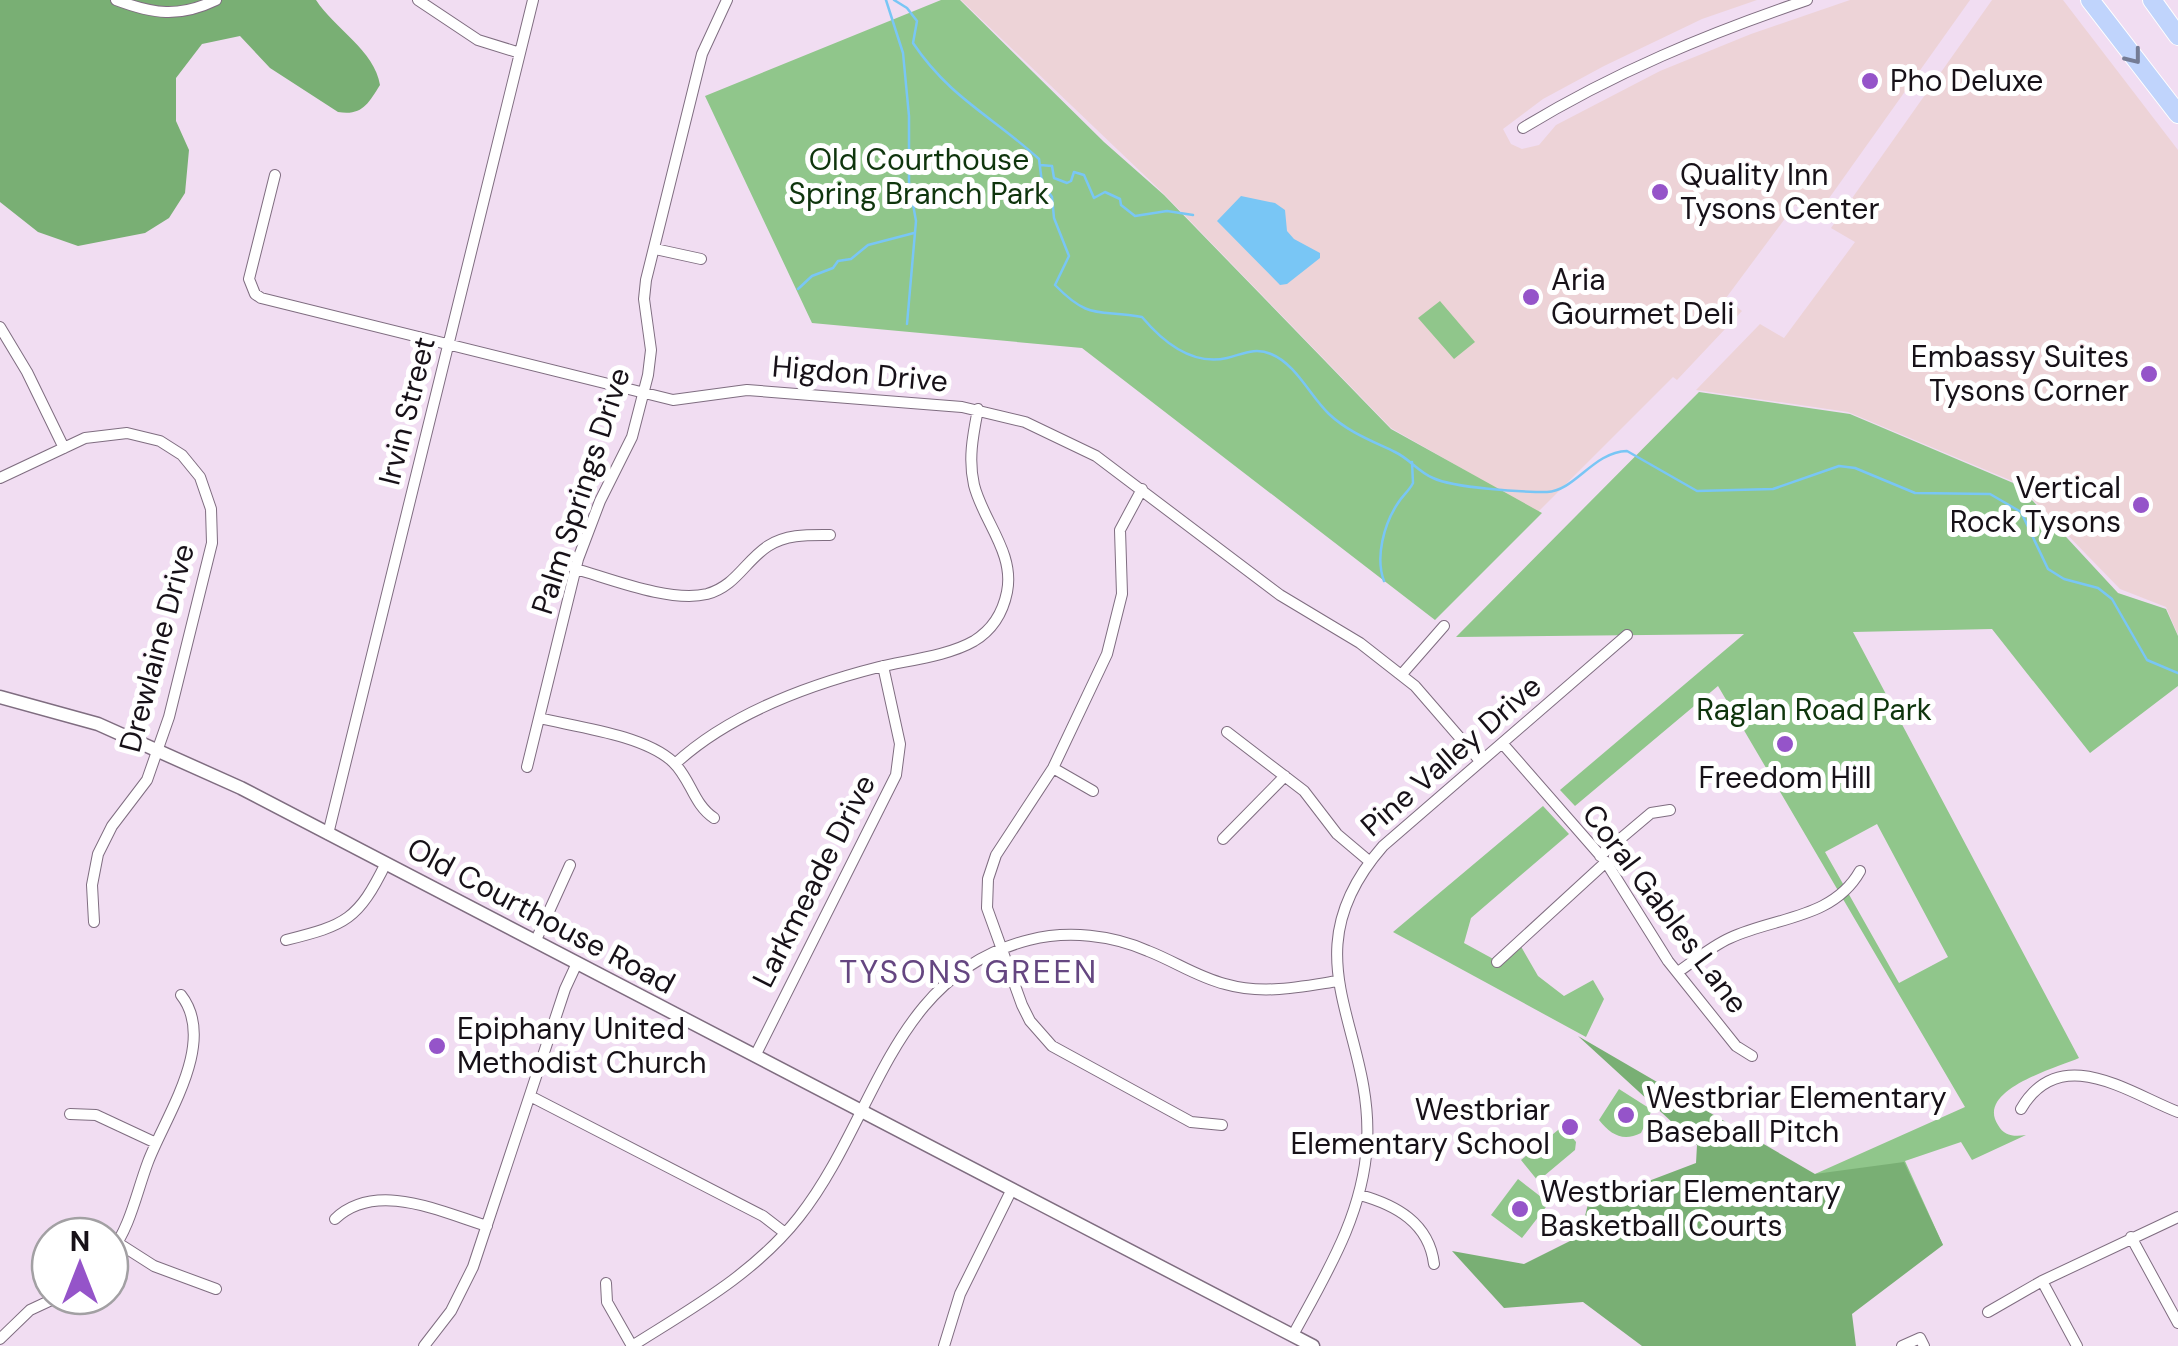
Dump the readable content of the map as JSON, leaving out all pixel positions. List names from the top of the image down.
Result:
{
  "streets": {
    "street": [
      "Higdon Drive",
      "Irvin Street",
      "Palm Springs Drive",
      "Drewlaine Drive",
      "Pine Valley Drive",
      "Larkmeade Drive",
      "Coral Gables Lane",
      "Old Courthouse Road"
    ]
  },
  "crossings": [
    ["Higdon Drive", "Irvin Street"],
    ["Higdon Drive", "Palm Springs Drive"],
    ["Higdon Drive", "Pine Valley Drive"],
    ["Irvin Street", "Old Courthouse Road"],
    ["Drewlaine Drive", "Old Courthouse Road"],
    ["Pine Valley Drive", "Coral Gables Lane"],
    ["Pine Valley Drive", "Old Courthouse Road"],
    ["Larkmeade Drive", "Old Courthouse Road"]
  ],
  "districts": ["TYSONS GREEN"],
  "parks": ["Old Courthouse Spring Branch Park", "Raglan Road Park"],
  "places": [
    "Pho Deluxe",
    "Quality Inn Tysons Center",
    "Aria Gourmet Deli",
    "Embassy Suites Tysons Corner",
    "Vertical Rock Tysons",
    "Freedom Hill",
    "Epiphany United Methodist Church",
    "Westbriar Elementary Baseball Pitch",
    "Westbriar Elementary School",
    "Westbriar Elementary Basketball Courts"
  ],
  "north": "top"
}
